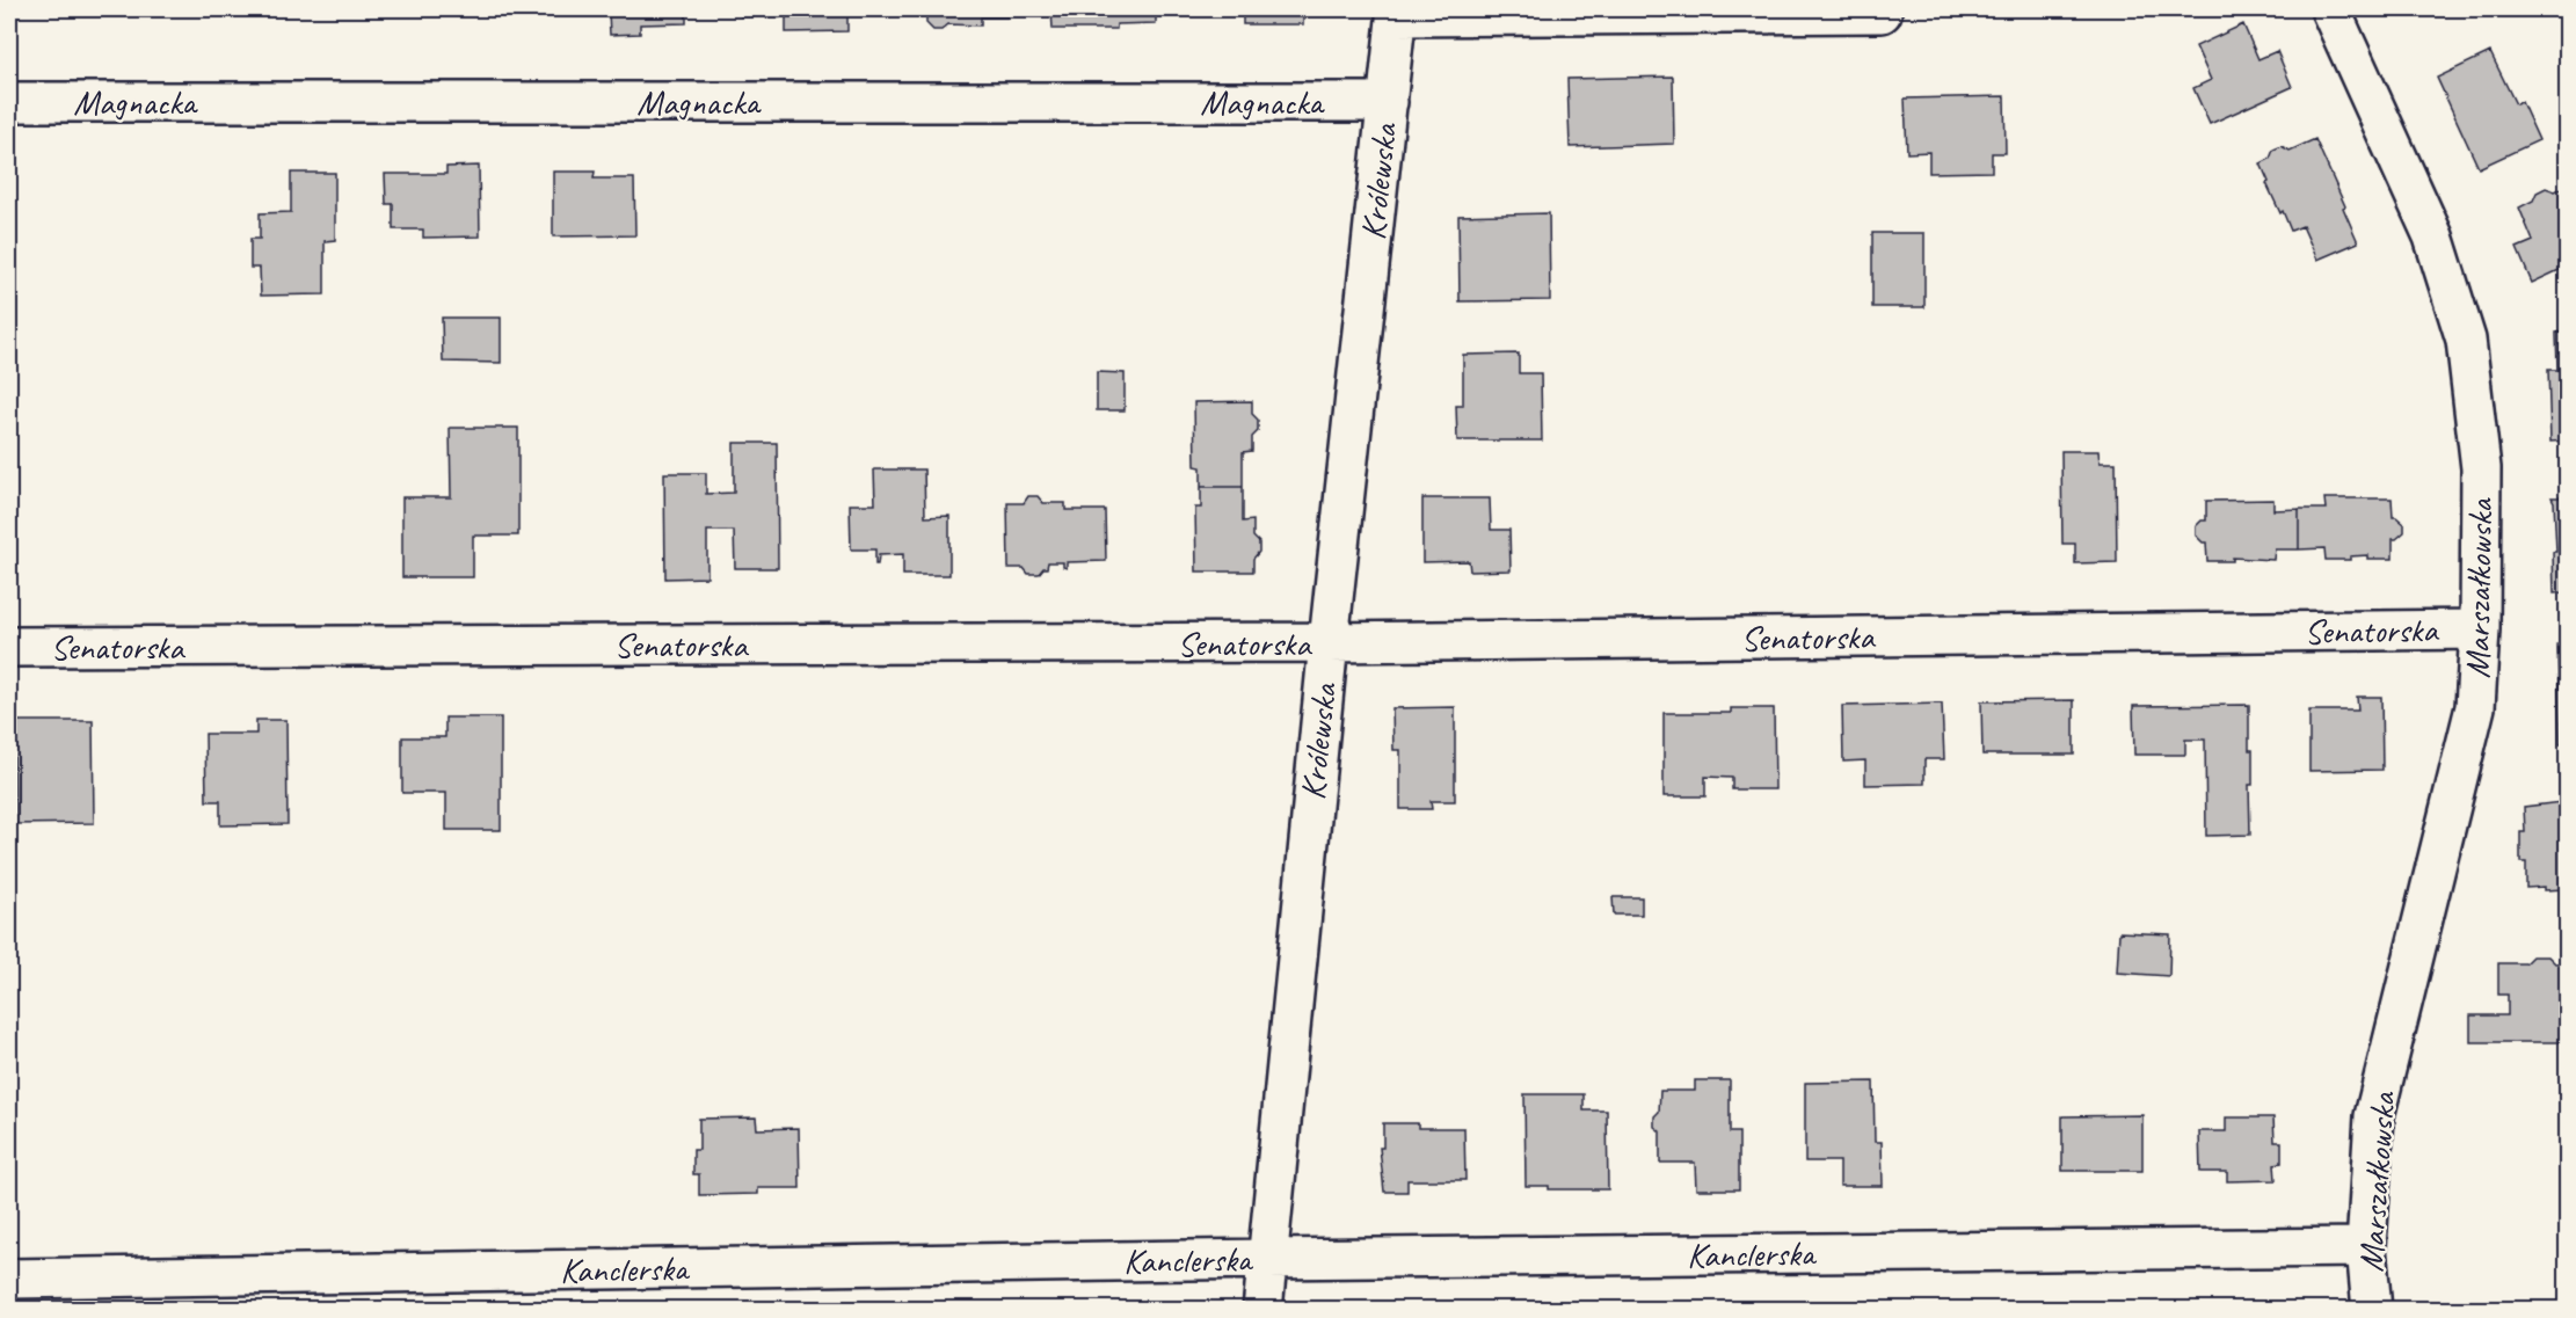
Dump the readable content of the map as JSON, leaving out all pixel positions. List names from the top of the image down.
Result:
{
  "streets": {
    "street": [
      "Magnacka",
      "Królewska",
      "Marszałkowska",
      "Senatorska",
      "Kanclerska"
    ]
  },
  "crossings": [
    ["Magnacka", "Królewska"],
    ["Królewska", "Senatorska"],
    ["Królewska", "Kanclerska"],
    ["Marszałkowska", "Senatorska"],
    ["Marszałkowska", "Kanclerska"]
  ]
}
